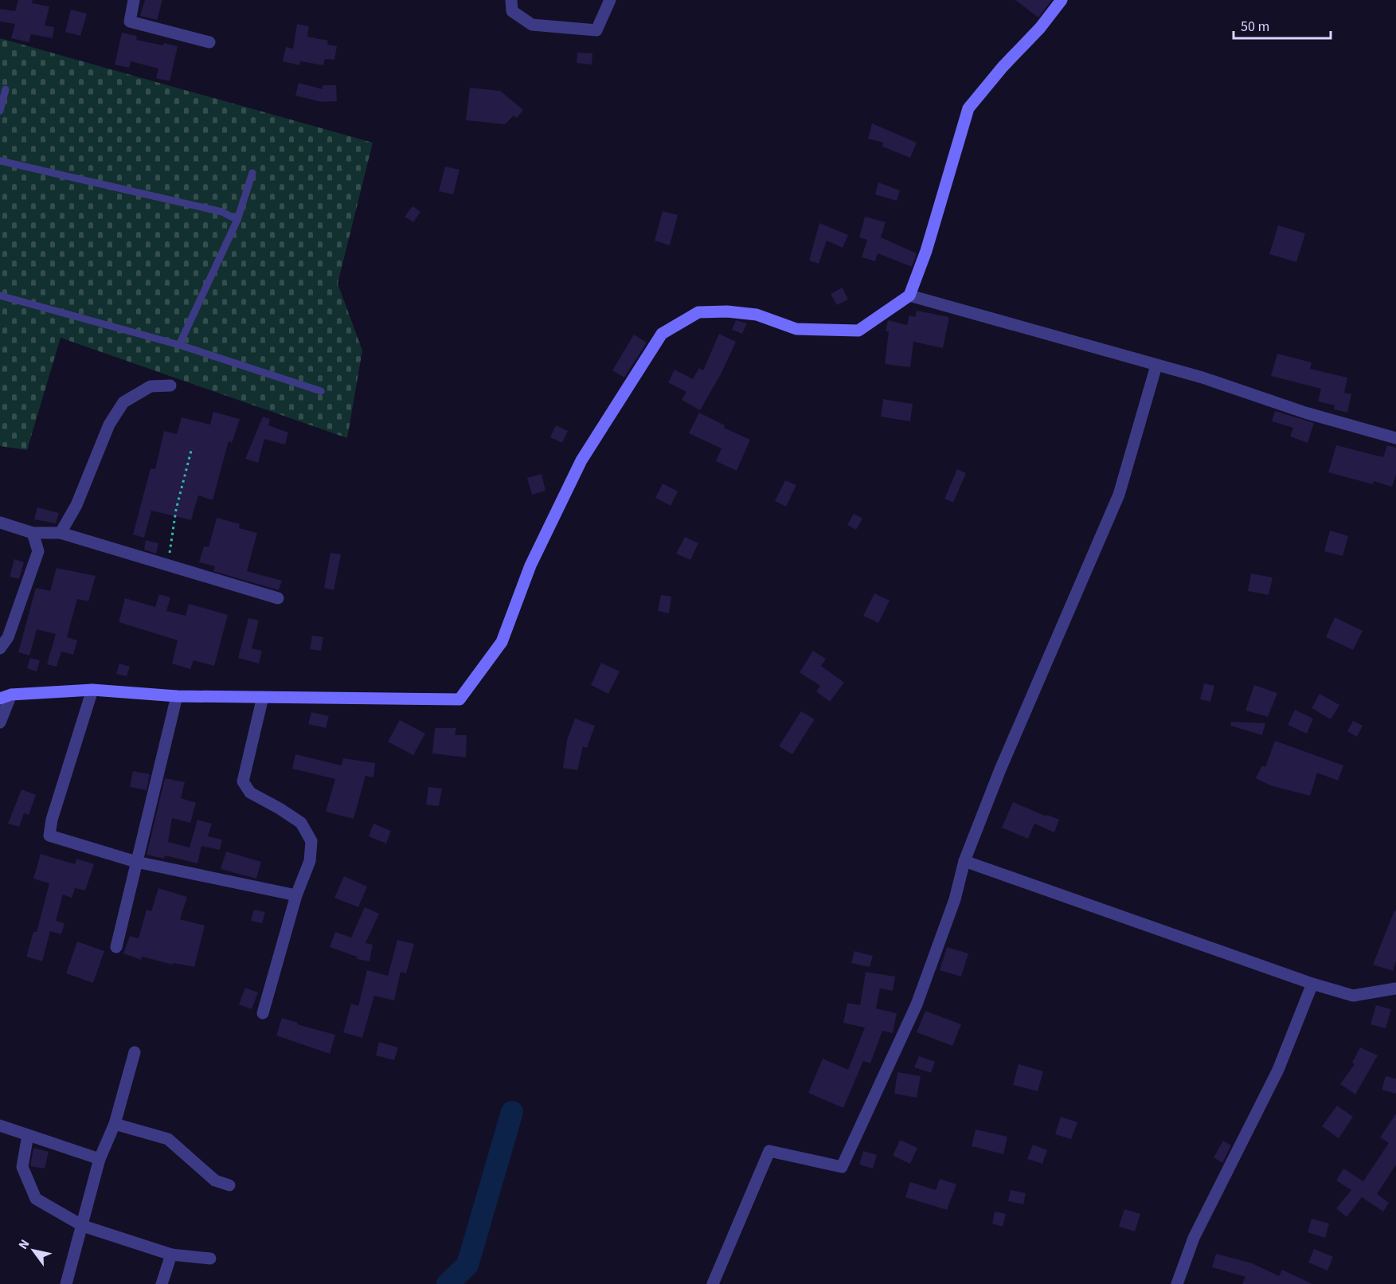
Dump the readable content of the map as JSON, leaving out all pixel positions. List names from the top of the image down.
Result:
{
  "scale_bar": "50 m",
  "north": "top left"
}
